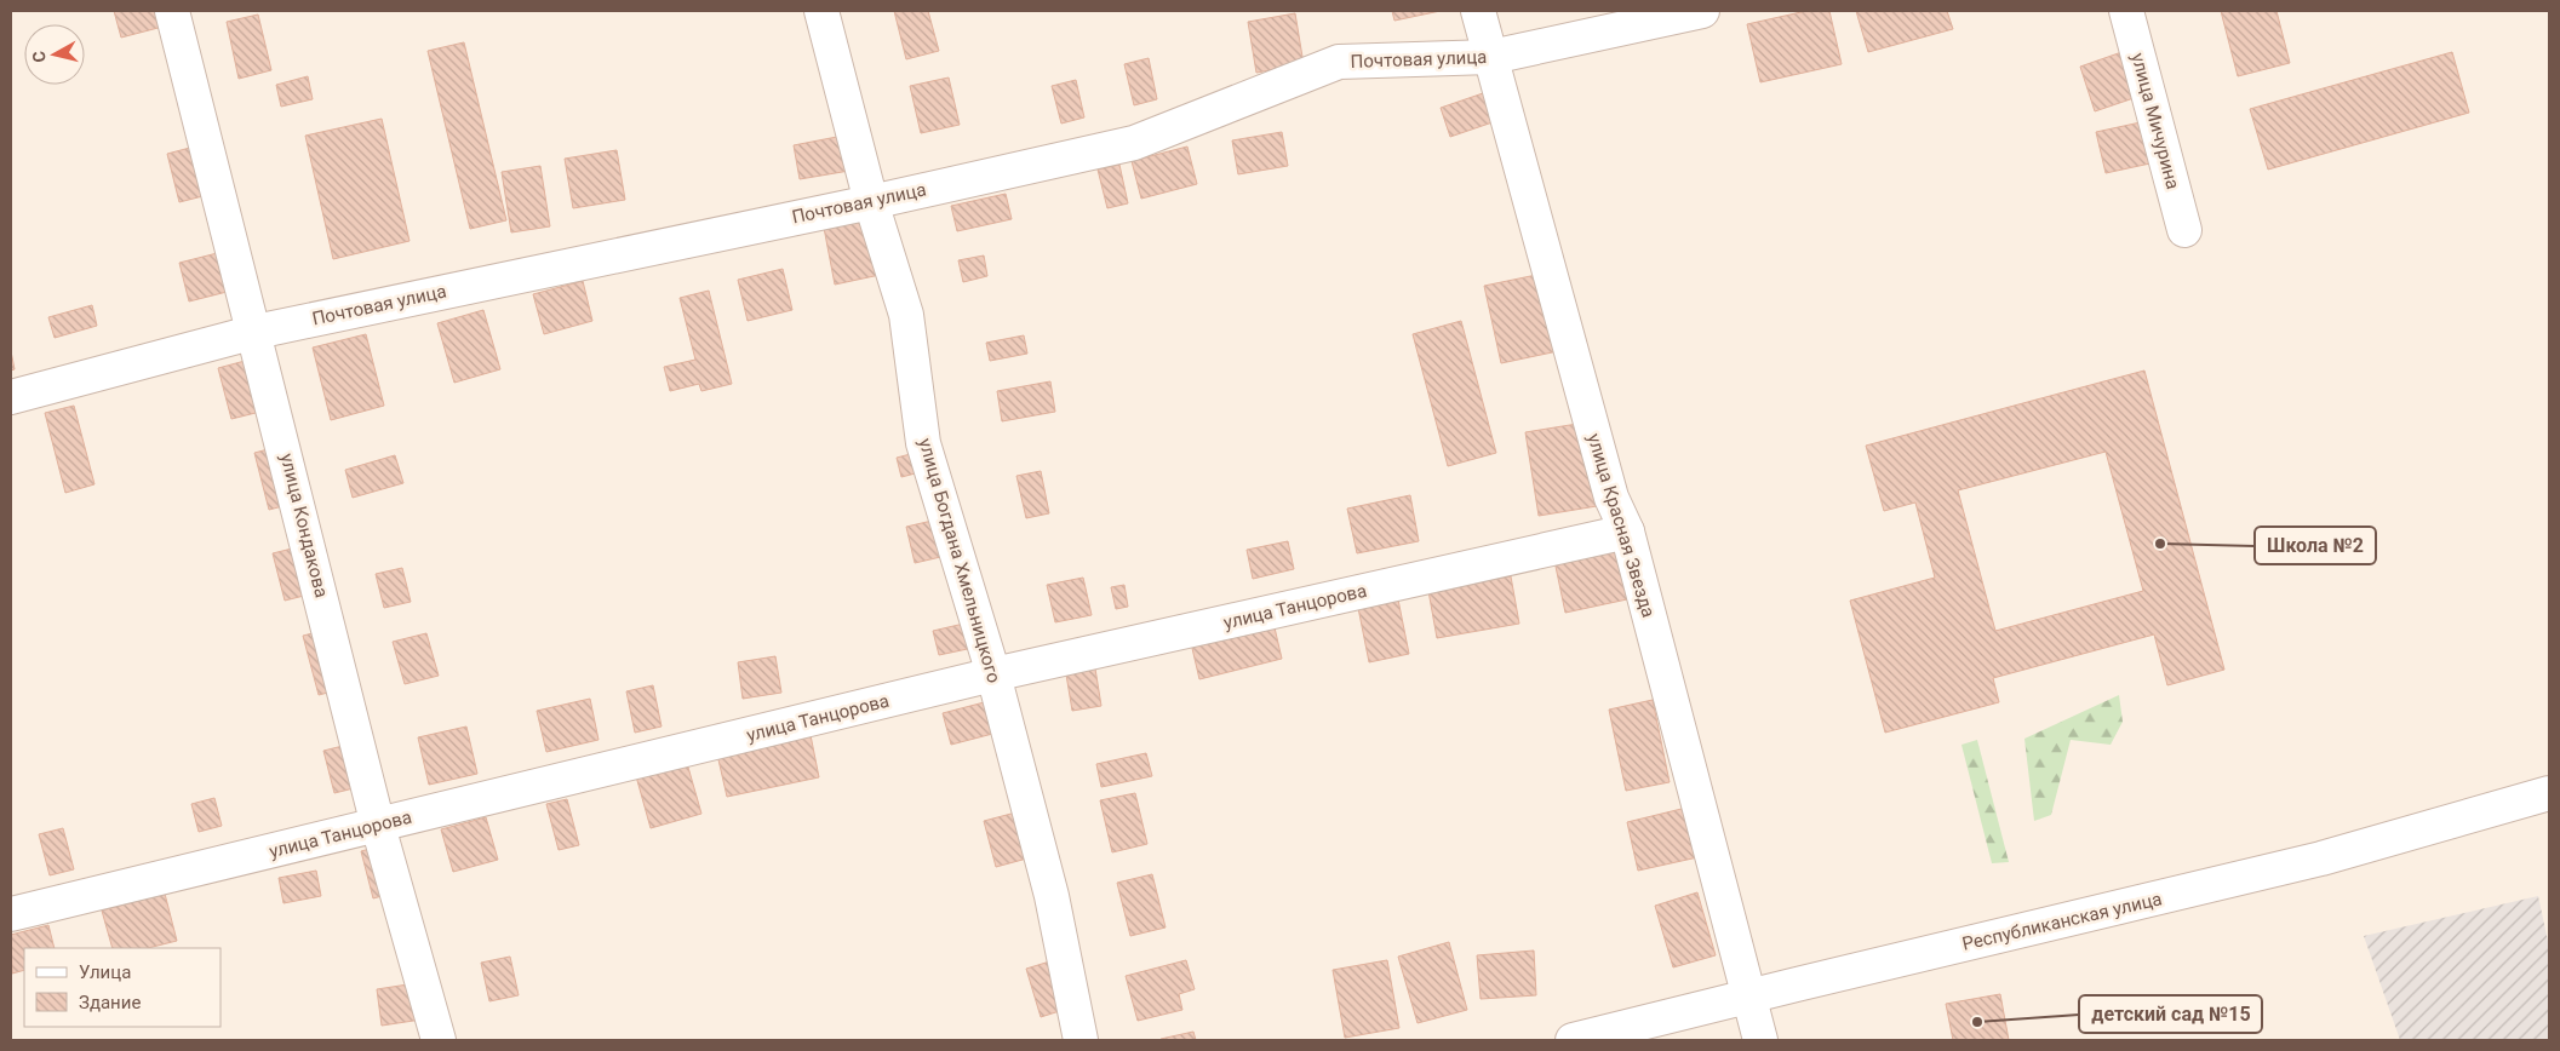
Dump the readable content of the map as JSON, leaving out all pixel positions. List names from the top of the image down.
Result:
{
  "streets": {
    "street": [
      "Почтовая улица",
      "улица Мичурина",
      "улица Кондакова",
      "улица Красная Звезда",
      "улица Богдана Хмельницкого",
      "улица Танцорова",
      "Республиканская улица"
    ]
  },
  "crossings": [
    ["Почтовая улица", "улица Кондакова"],
    ["Почтовая улица", "улица Красная Звезда"],
    ["Почтовая улица", "улица Богдана Хмельницкого"],
    ["улица Кондакова", "улица Танцорова"],
    ["улица Красная Звезда", "улица Танцорова"],
    ["улица Красная Звезда", "Республиканская улица"],
    ["улица Богдана Хмельницкого", "улица Танцорова"]
  ],
  "places": ["Школа №2", "детский сад №15"],
  "legend": ["Улица", "Здание"],
  "north": "left"
}
